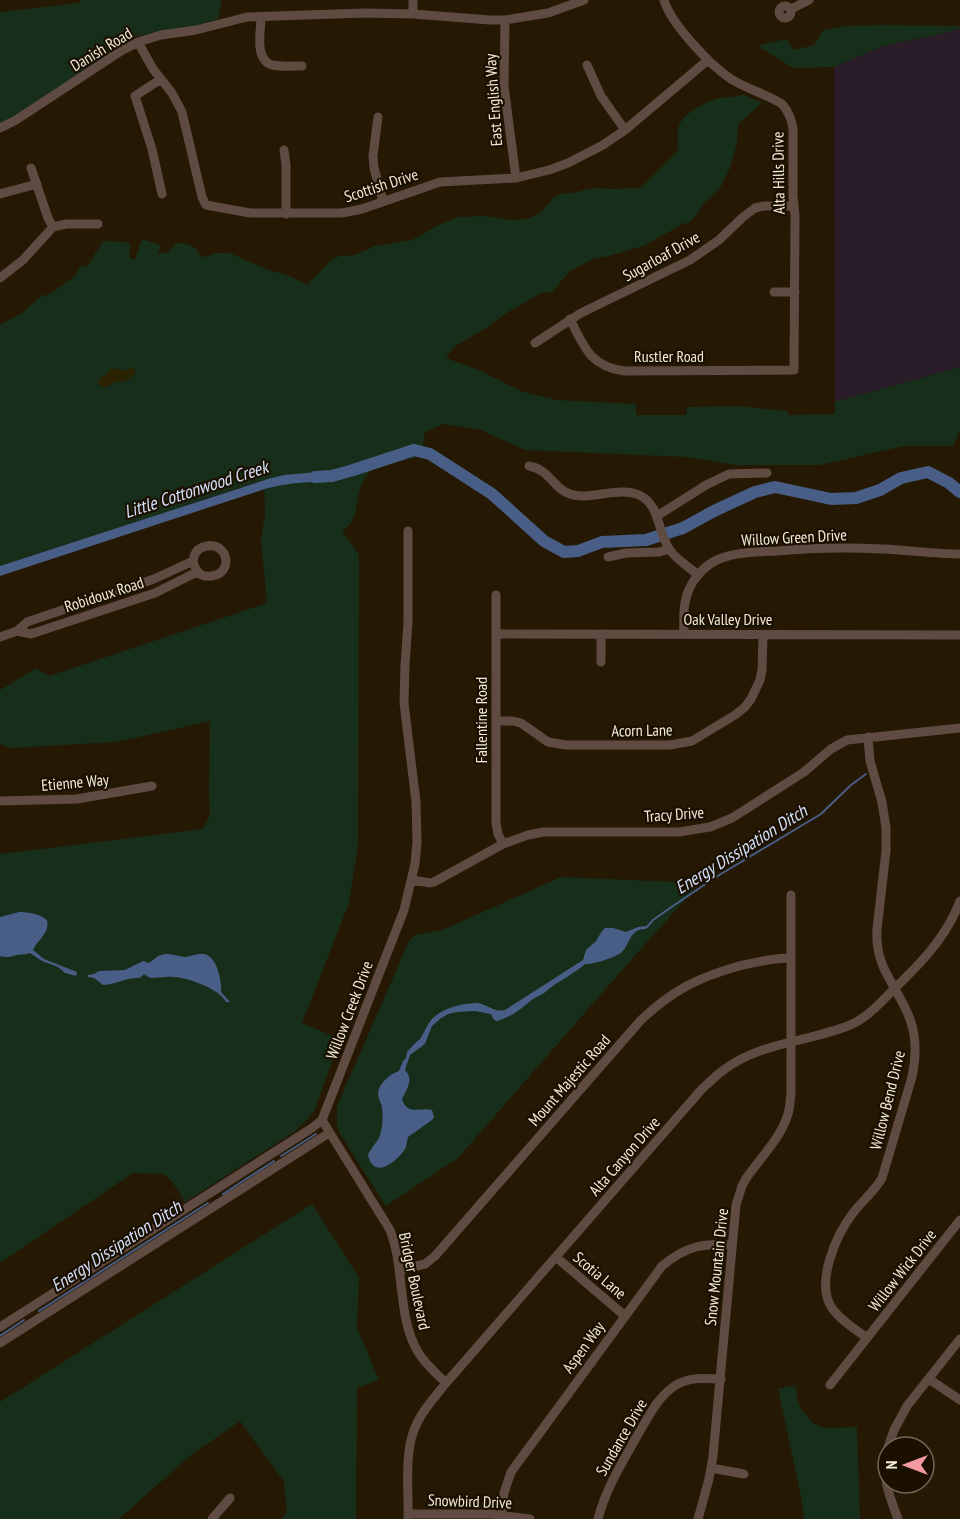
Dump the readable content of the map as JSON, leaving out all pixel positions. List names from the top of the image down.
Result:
{
  "streets": {
    "street": [
      "Danish Road",
      "East English Way",
      "Alta Hills Drive",
      "Scottish Drive",
      "Sugarloaf Drive",
      "Rustler Road",
      "Willow Green Drive",
      "Robidoux Road",
      "Oak Valley Drive",
      "Fallentine Road",
      "Acorn Lane",
      "Etienne Way",
      "Tracy Drive",
      "Willow Creek Drive",
      "Mount Majestic Road",
      "Willow Bend Drive",
      "Alta Canyon Drive",
      "Snow Mountain Drive",
      "Willow Wick Drive",
      "Scotia Lane",
      "Bridger Boulevard",
      "Aspen Way",
      "Sundance Drive",
      "Snowbird Drive"
    ]
  },
  "crossings": [
    ["Danish Road", "East English Way"],
    ["Danish Road", "Scottish Drive"],
    ["East English Way", "Scottish Drive"],
    ["Alta Hills Drive", "Scottish Drive"],
    ["Alta Hills Drive", "Sugarloaf Drive"],
    ["Alta Hills Drive", "Rustler Road"],
    ["Sugarloaf Drive", "Rustler Road"],
    ["Oak Valley Drive", "Fallentine Road"],
    ["Oak Valley Drive", "Acorn Lane"],
    ["Fallentine Road", "Acorn Lane"],
    ["Fallentine Road", "Tracy Drive"],
    ["Tracy Drive", "Willow Creek Drive"],
    ["Tracy Drive", "Willow Bend Drive"],
    ["Willow Creek Drive", "Bridger Boulevard"],
    ["Mount Majestic Road", "Snow Mountain Drive"],
    ["Mount Majestic Road", "Bridger Boulevard"],
    ["Willow Bend Drive", "Alta Canyon Drive"],
    ["Willow Bend Drive", "Willow Wick Drive"],
    ["Alta Canyon Drive", "Snow Mountain Drive"],
    ["Alta Canyon Drive", "Scotia Lane"],
    ["Alta Canyon Drive", "Bridger Boulevard"],
    ["Alta Canyon Drive", "Snowbird Drive"],
    ["Snow Mountain Drive", "Aspen Way"],
    ["Snow Mountain Drive", "Sundance Drive"],
    ["Scotia Lane", "Aspen Way"],
    ["Aspen Way", "Snowbird Drive"]
  ],
  "water": ["Little Cottonwood Creek", "Energy Dissipation Ditch"],
  "north": "left"
}
